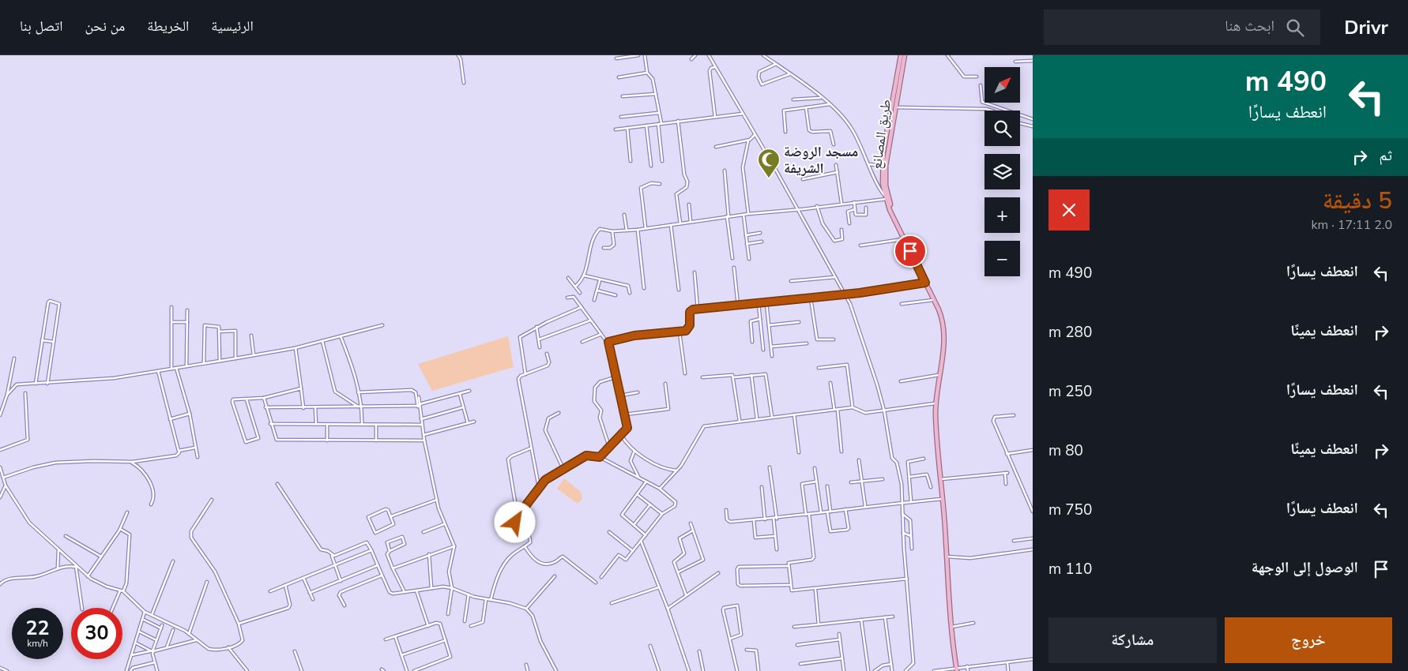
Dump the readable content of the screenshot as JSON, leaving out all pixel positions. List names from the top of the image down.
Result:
{
  "streets": {
    "main road": ["طريق المصانع"]
  },
  "places": {
    "mosque": ["مسجد الروضة الشريفة"]
  },
  "north": "top right",
  "page": {
    "header": "Drivr",
    "search": "ابحث هنا",
    "nav": [
      "الرئيسية",
      "الخريطة",
      "من نحن",
      "اتصل بنا"
    ],
    "turn": ["490 m", "انعطف يسارًا"],
    "map_buttons": ["+", "−"],
    "then": "ثم",
    "heading": ["5 دقيقة", "2.0 km · 17:11"],
    "list": [
      {
        "name": "انعطف يسارًا",
        "value": "490 m"
      },
      {
        "name": "انعطف يمينًا",
        "value": "280 m"
      },
      {
        "name": "انعطف يسارًا",
        "value": "250 m"
      },
      {
        "name": "انعطف يمينًا",
        "value": "80 m"
      },
      {
        "name": "انعطف يسارًا",
        "value": "750 m"
      },
      {
        "name": "الوصول إلى الوجهة",
        "value": "110 m"
      }
    ],
    "speed": "22 km/h",
    "limit": "30",
    "buttons": ["خروج", "مشاركة"]
  }
}
